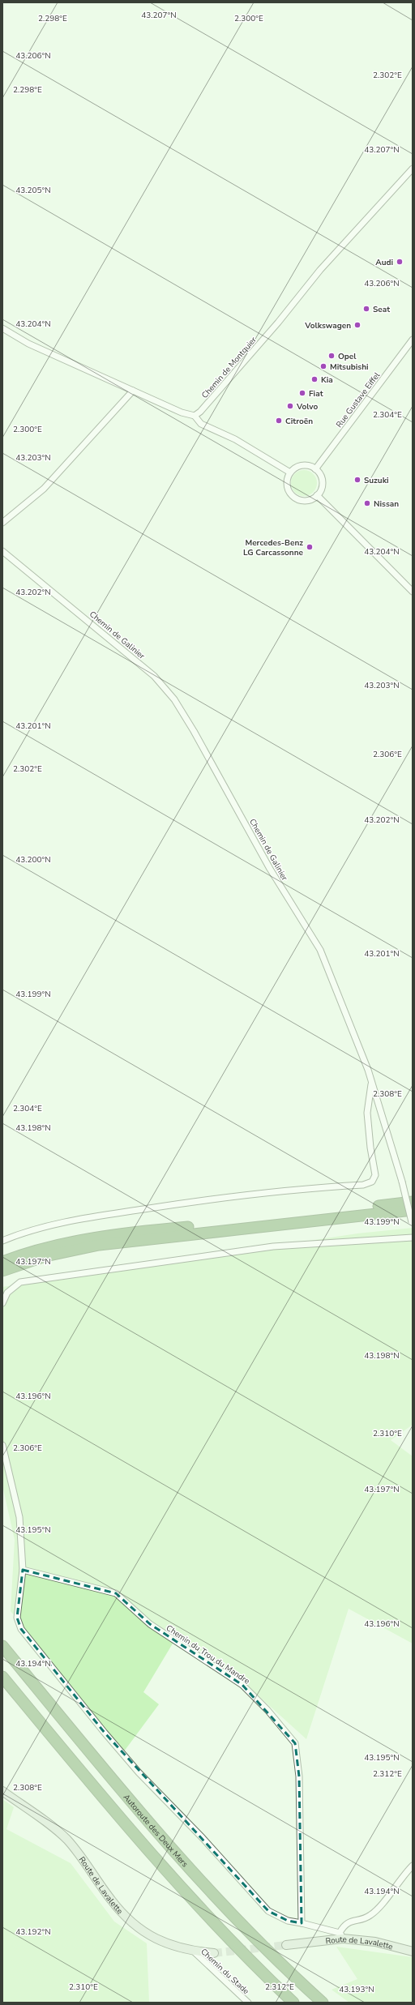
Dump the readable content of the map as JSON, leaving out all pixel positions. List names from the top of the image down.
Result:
{
  "streets": {
    "highway": ["Autoroute des Deux Mers"],
    "main road": ["Route de Lavalette"],
    "street": [
      "Chemin de Montquier",
      "Rue Gustave Eiffel",
      "Chemin de Galinier",
      "Chemin du Trou du Mandre",
      "Chemin du Stade"
    ]
  },
  "crossings": [
    ["Route de Lavalette", "Chemin du Stade"]
  ],
  "places": [
    "Audi",
    "Seat",
    "Volkswagen",
    "Opel",
    "Mitsubishi",
    "Kia",
    "Fiat",
    "Volvo",
    "Citroën",
    "Suzuki",
    "Nissan",
    "Mercedes-Benz LG Carcassonne"
  ],
  "coordinates": [
    "43.207°N",
    "2.298°E",
    "2.300°E",
    "43.206°N",
    "2.302°E",
    "43.205°N",
    "43.204°N",
    "2.304°E",
    "43.203°N",
    "43.202°N",
    "43.201°N",
    "2.306°E",
    "43.200°N",
    "43.199°N",
    "2.308°E",
    "43.198°N",
    "43.197°N",
    "43.196°N",
    "2.310°E",
    "43.195°N",
    "43.194°N",
    "2.312°E",
    "43.192°N",
    "43.193°N"
  ]
}
